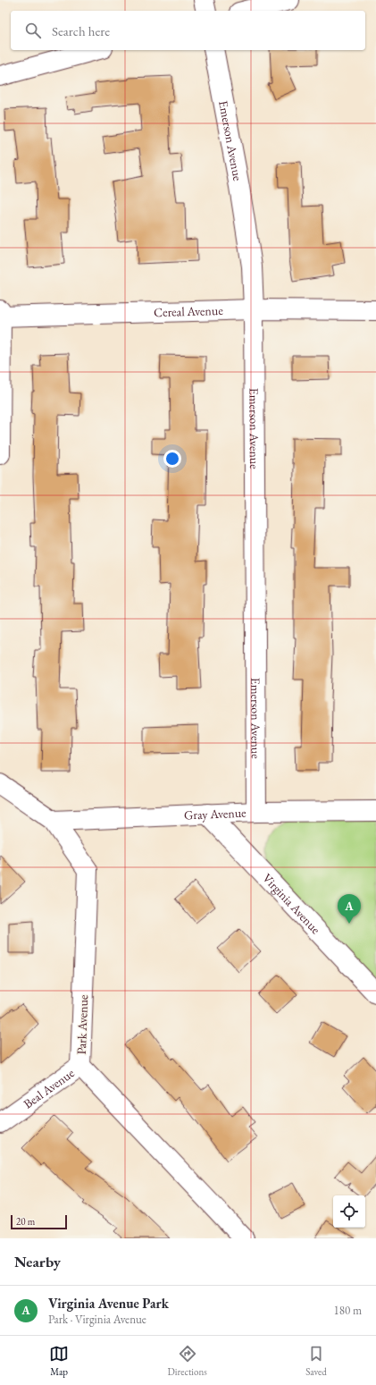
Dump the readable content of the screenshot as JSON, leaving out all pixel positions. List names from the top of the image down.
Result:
{
  "streets": {
    "street": [
      "Emerson Avenue",
      "Cereal Avenue",
      "Gray Avenue",
      "Virginia Avenue",
      "Park Avenue",
      "Beal Avenue"
    ]
  },
  "crossings": [
    ["Emerson Avenue", "Cereal Avenue"],
    ["Emerson Avenue", "Gray Avenue"],
    ["Gray Avenue", "Virginia Avenue"],
    ["Gray Avenue", "Park Avenue"],
    ["Park Avenue", "Beal Avenue"]
  ],
  "scale_bar": "20 m",
  "page": {
    "search": "Search here",
    "pins": "A",
    "scale": "20 m",
    "heading": "Nearby",
    "list": [
      {
        "mark": "A",
        "name": "Virginia Avenue Park",
        "note": "Park · Virginia Avenue",
        "value": "180 m"
      }
    ],
    "nav": ["Map", "Directions", "Saved"]
  }
}
